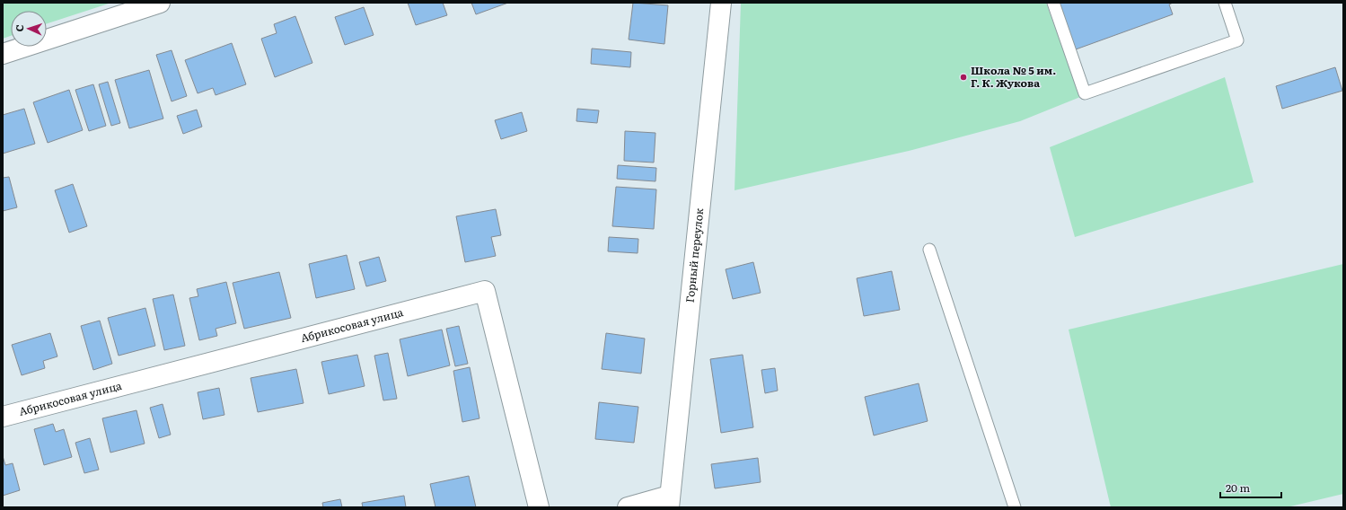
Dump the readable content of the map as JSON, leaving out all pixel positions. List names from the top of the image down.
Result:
{
  "streets": {
    "street": ["Горный переулок", "Абрикосовая улица"]
  },
  "places": ["Школа № 5 им. Г. К. Жукова"],
  "scale_bar": "20 m",
  "north": "left"
}
